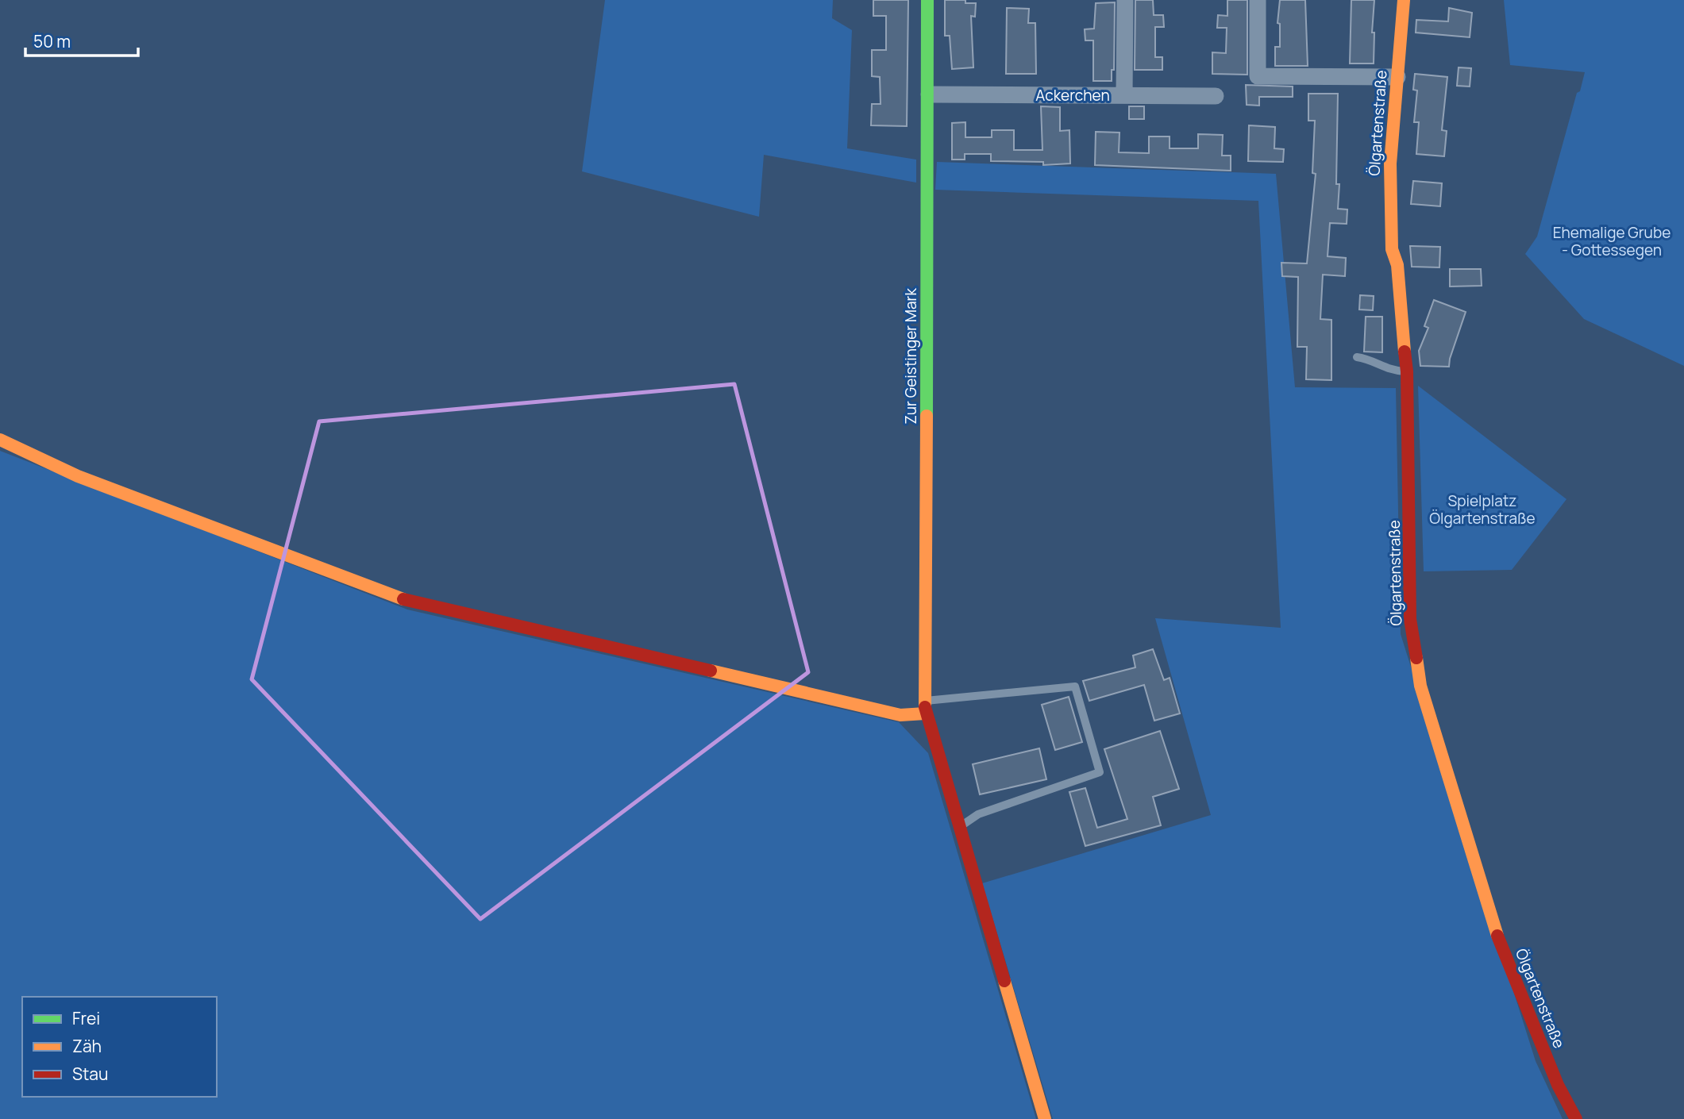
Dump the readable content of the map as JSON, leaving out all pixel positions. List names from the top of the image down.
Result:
{
  "streets": {
    "street": ["Ackerchen", "Ölgartenstraße", "Zur Geistinger Mark"]
  },
  "crossings": [
    ["Ackerchen", "Zur Geistinger Mark"]
  ],
  "parks": ["Ehemalige Grube - Gottessegen", "Spielplatz Ölgartenstraße"],
  "legend": ["Frei", "Zäh", "Stau"],
  "scale_bar": "50 m"
}
